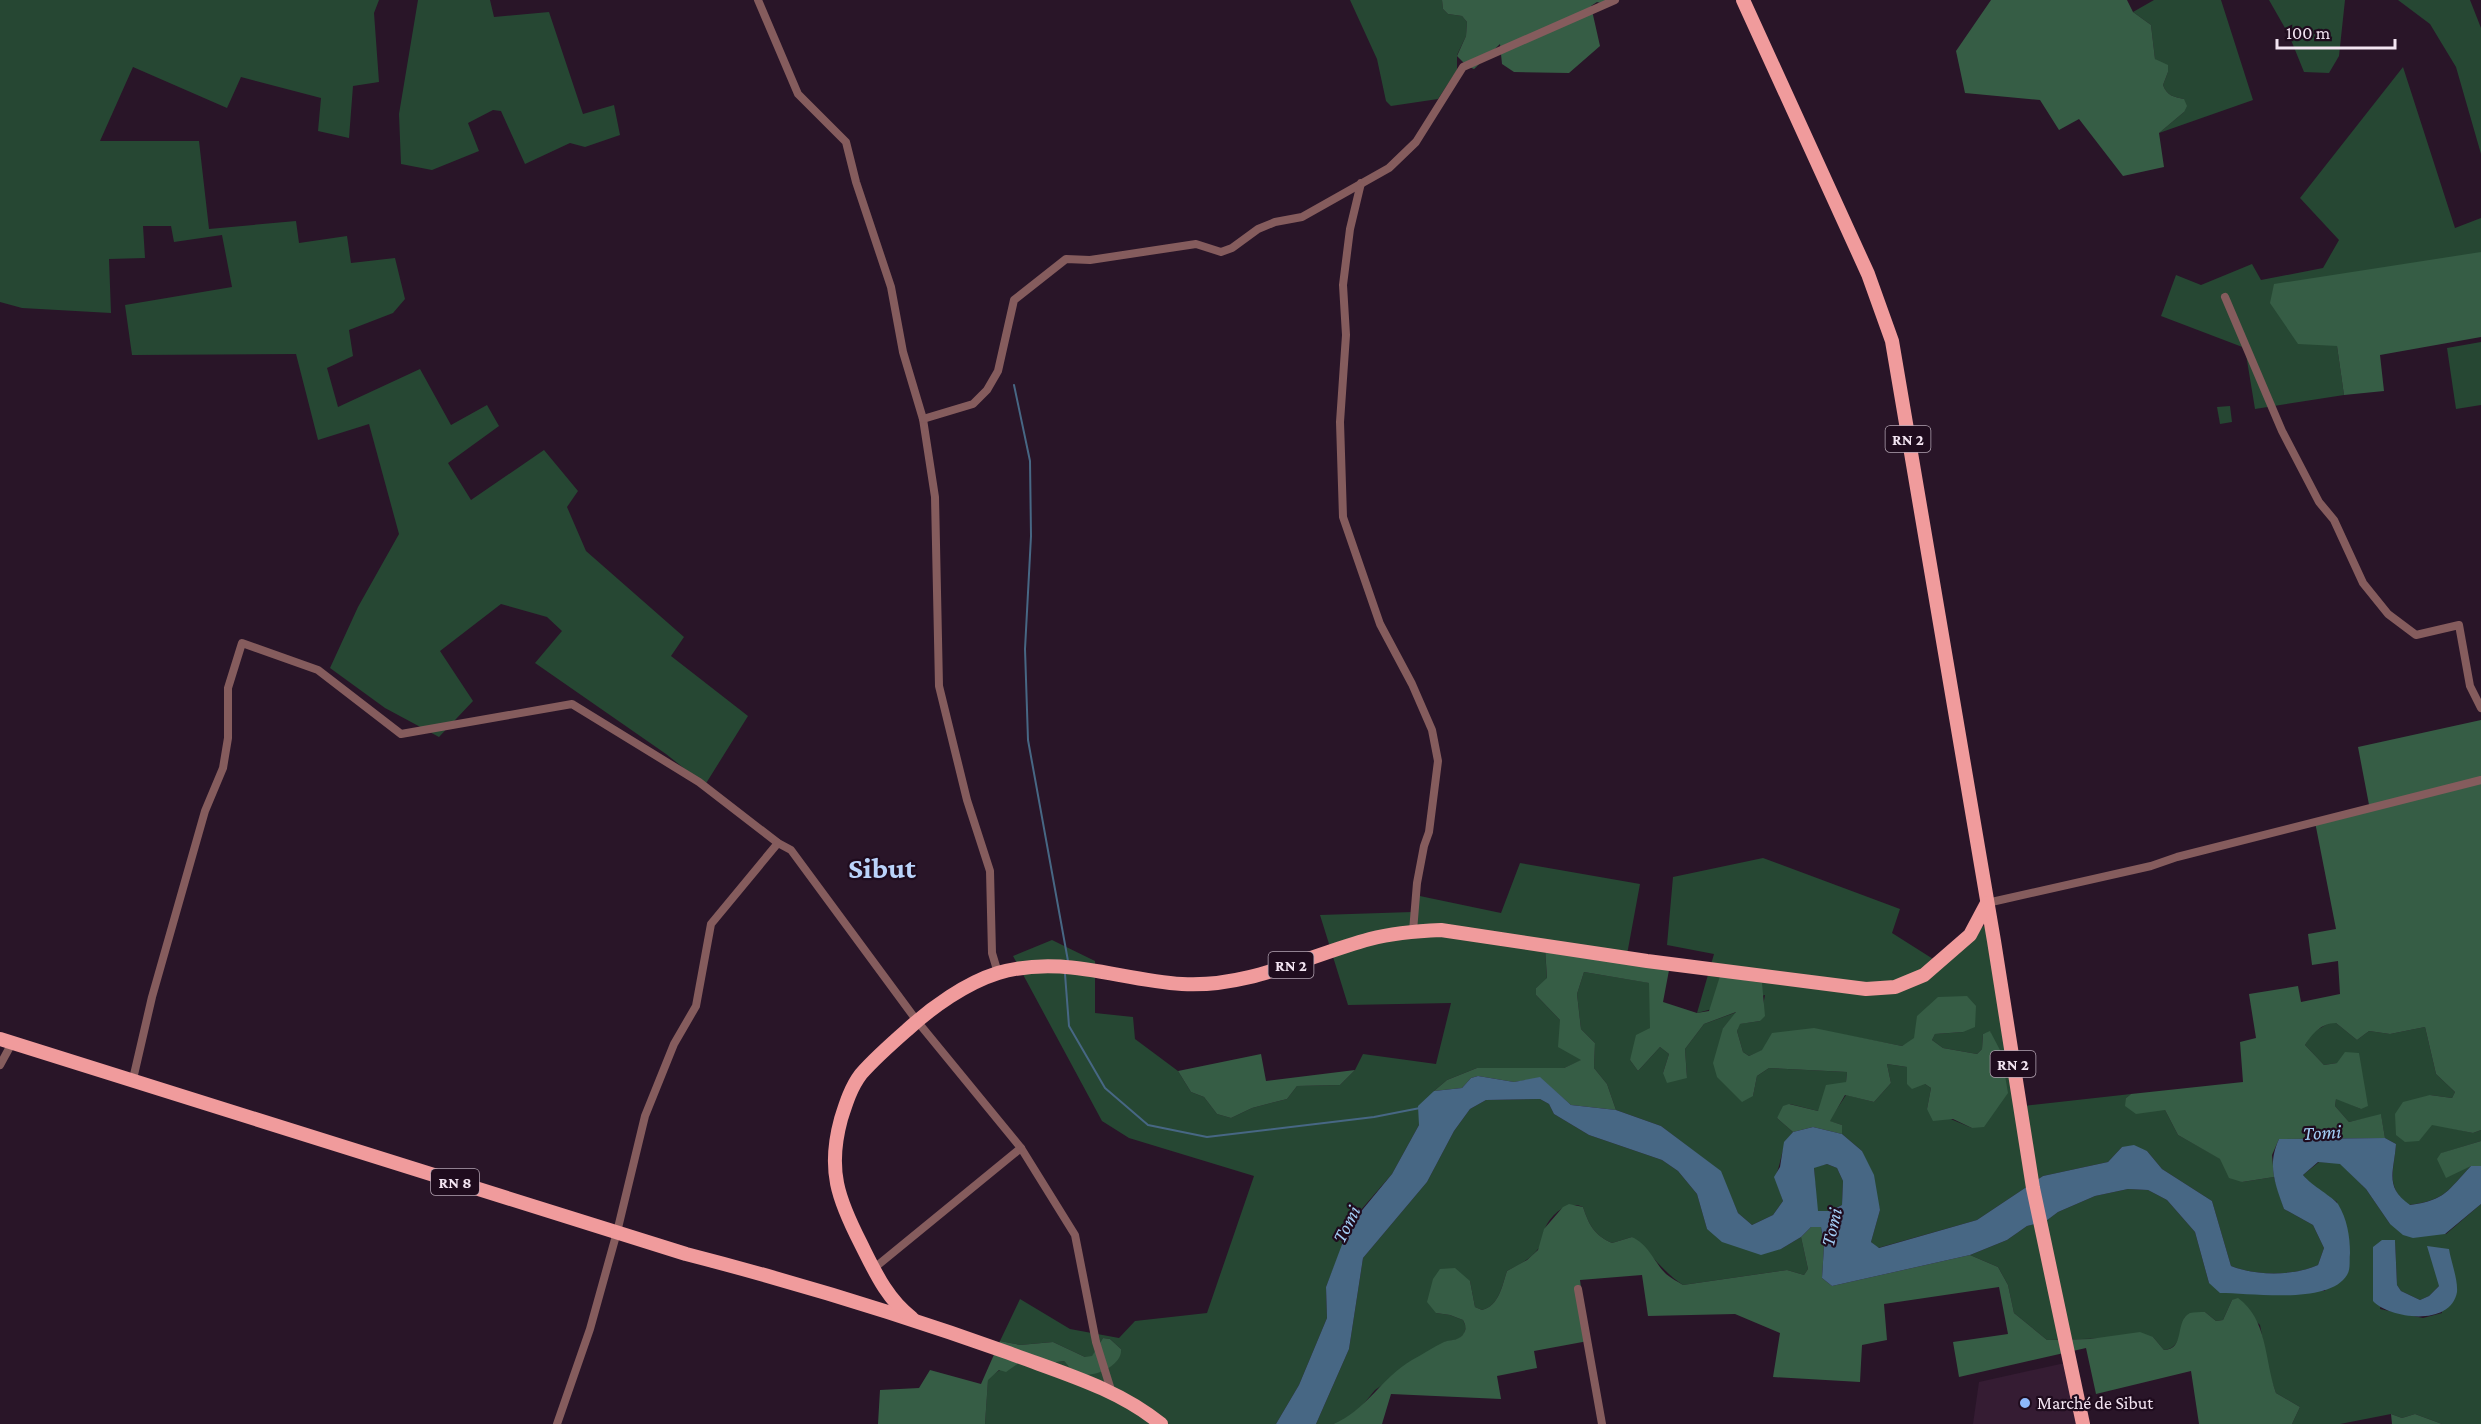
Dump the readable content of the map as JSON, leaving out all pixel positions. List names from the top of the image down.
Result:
{
  "streets": {
    "main road": ["RN 2", "RN 8"]
  },
  "crossings": [
    ["RN 2", "RN 8"]
  ],
  "districts": ["Sibut"],
  "water": ["Tomi"],
  "places": ["Marché de Sibut"],
  "scale_bar": "100 m"
}
